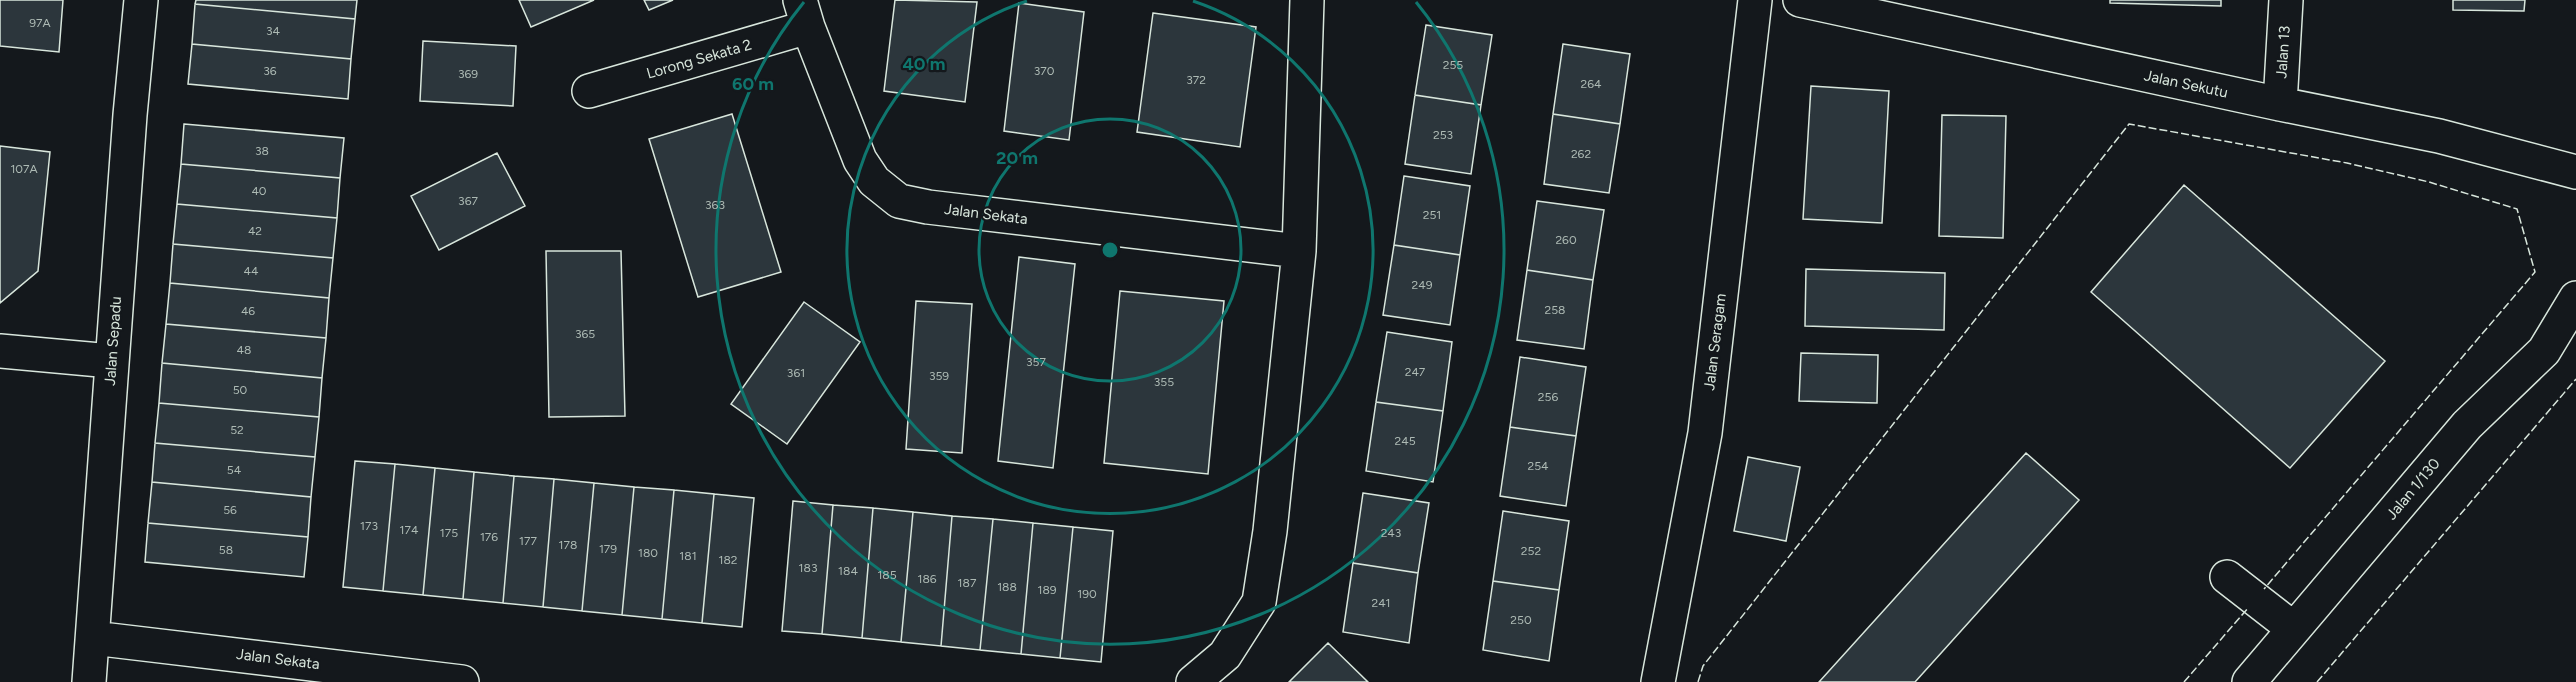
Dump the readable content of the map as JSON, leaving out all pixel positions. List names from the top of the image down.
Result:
{
  "streets": {
    "street": [
      "Jalan 13",
      "Lorong Sekata 2",
      "Jalan Sekutu",
      "Jalan Sekata",
      "Jalan Sepadu",
      "Jalan Seragam",
      "Jalan 1/130"
    ]
  },
  "crossings": [
    ["Jalan 13", "Jalan Sekutu"],
    ["Lorong Sekata 2", "Jalan Sekata"],
    ["Jalan Sekata", "Jalan Sepadu"]
  ],
  "house_numbers": [
    "97A",
    "34",
    "255",
    "36",
    "370",
    "369",
    "372",
    "264",
    "253",
    "38",
    "262",
    "107A",
    "40",
    "367",
    "363",
    "251",
    "42",
    "260",
    "44",
    "249",
    "258",
    "46",
    "365",
    "48",
    "357",
    "247",
    "361",
    "359",
    "355",
    "50",
    "256",
    "52",
    "245",
    "254",
    "54",
    "56",
    "173",
    "174",
    "175",
    "243",
    "176",
    "177",
    "178",
    "179",
    "58",
    "252",
    "180",
    "181",
    "182",
    "183",
    "184",
    "185",
    "186",
    "187",
    "188",
    "189",
    "190",
    "241",
    "250"
  ],
  "rings": ["40 m", "60 m", "20 m"]
}
